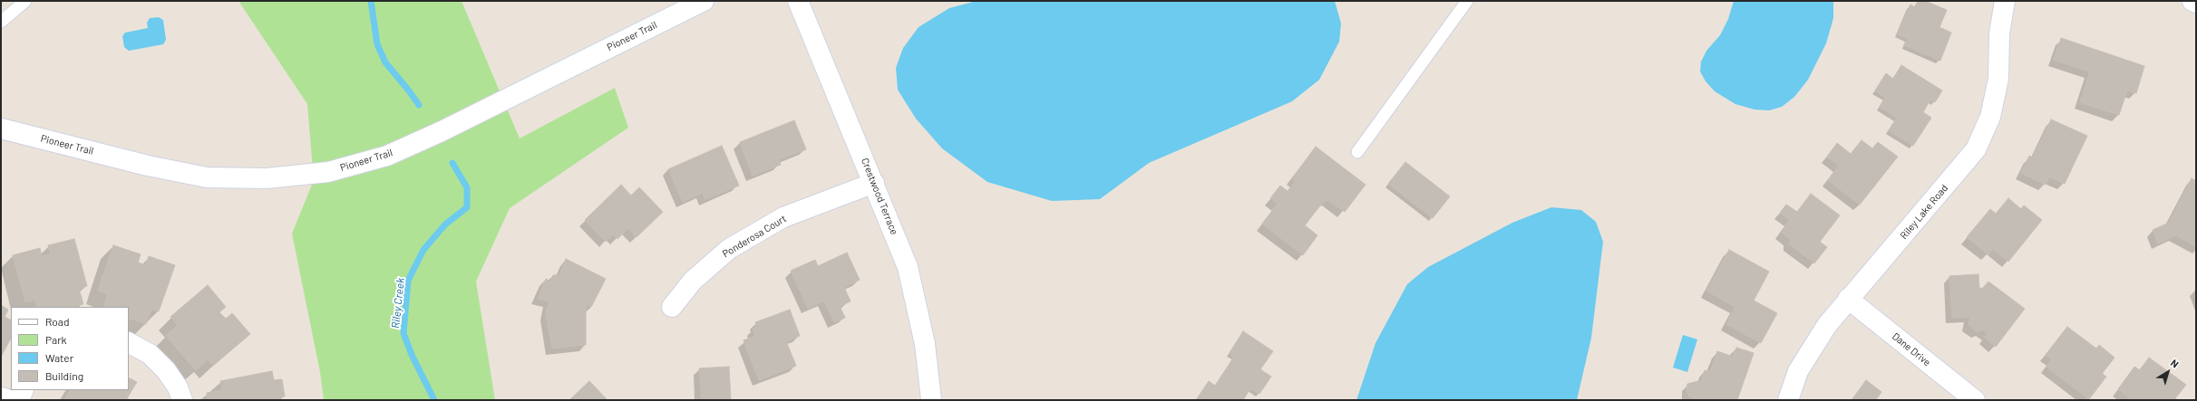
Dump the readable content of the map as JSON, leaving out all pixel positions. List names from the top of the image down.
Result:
{
  "streets": {
    "street": [
      "Pioneer Trail",
      "Crestwood Terrace",
      "Riley Lake Road",
      "Ponderosa Court",
      "Dane Drive"
    ]
  },
  "crossings": [
    ["Crestwood Terrace", "Ponderosa Court"],
    ["Riley Lake Road", "Dane Drive"]
  ],
  "water": ["Riley Creek"],
  "legend": [
    "Road",
    "Park",
    "Water",
    "Building"
  ],
  "north": "top right"
}
